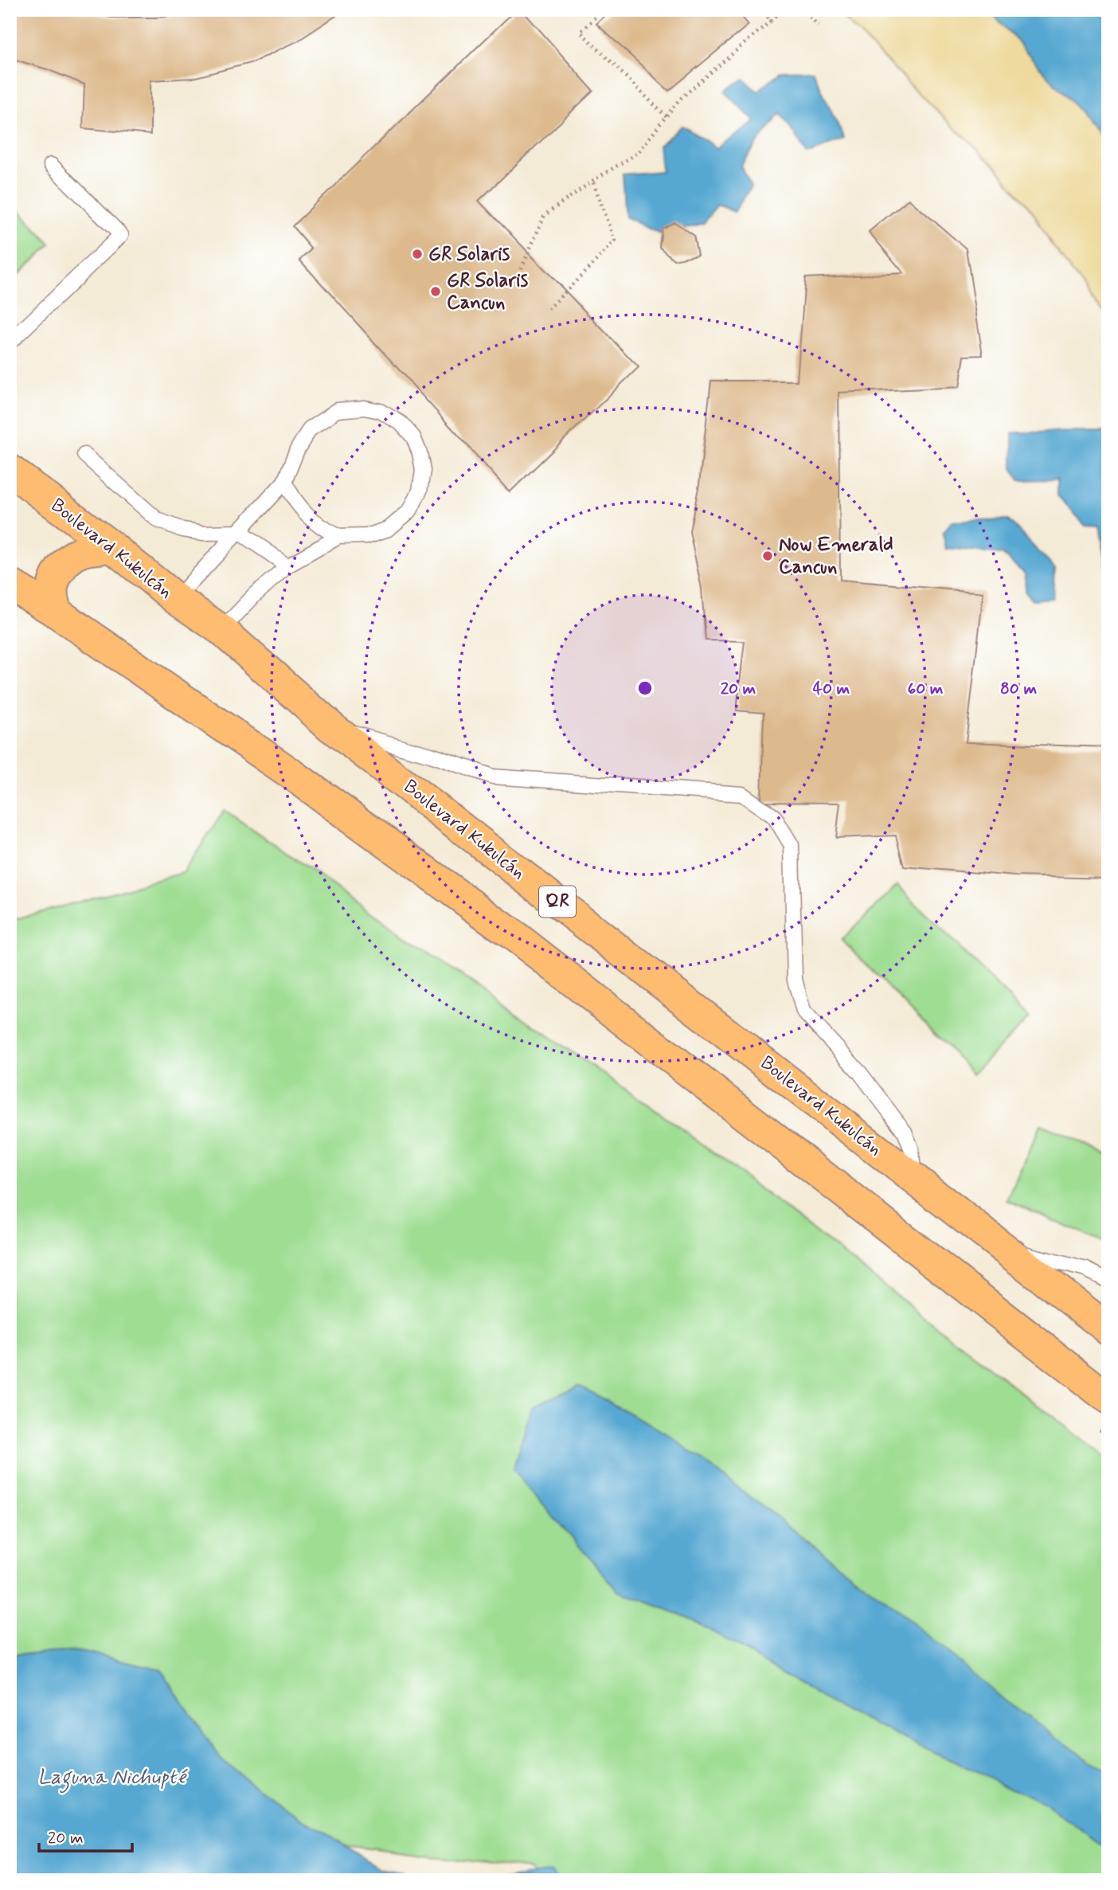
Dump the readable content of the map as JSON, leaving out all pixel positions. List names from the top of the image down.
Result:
{
  "streets": {
    "main road": ["Boulevard Kukulcán", "QR"]
  },
  "water": ["Laguna Nichupté"],
  "places": ["GR Solaris", "GR Solaris Cancun", "Now Emerald Cancun"],
  "scale_bar": "20 m",
  "rings": [
    "20 m",
    "40 m",
    "60 m",
    "80 m"
  ]
}
